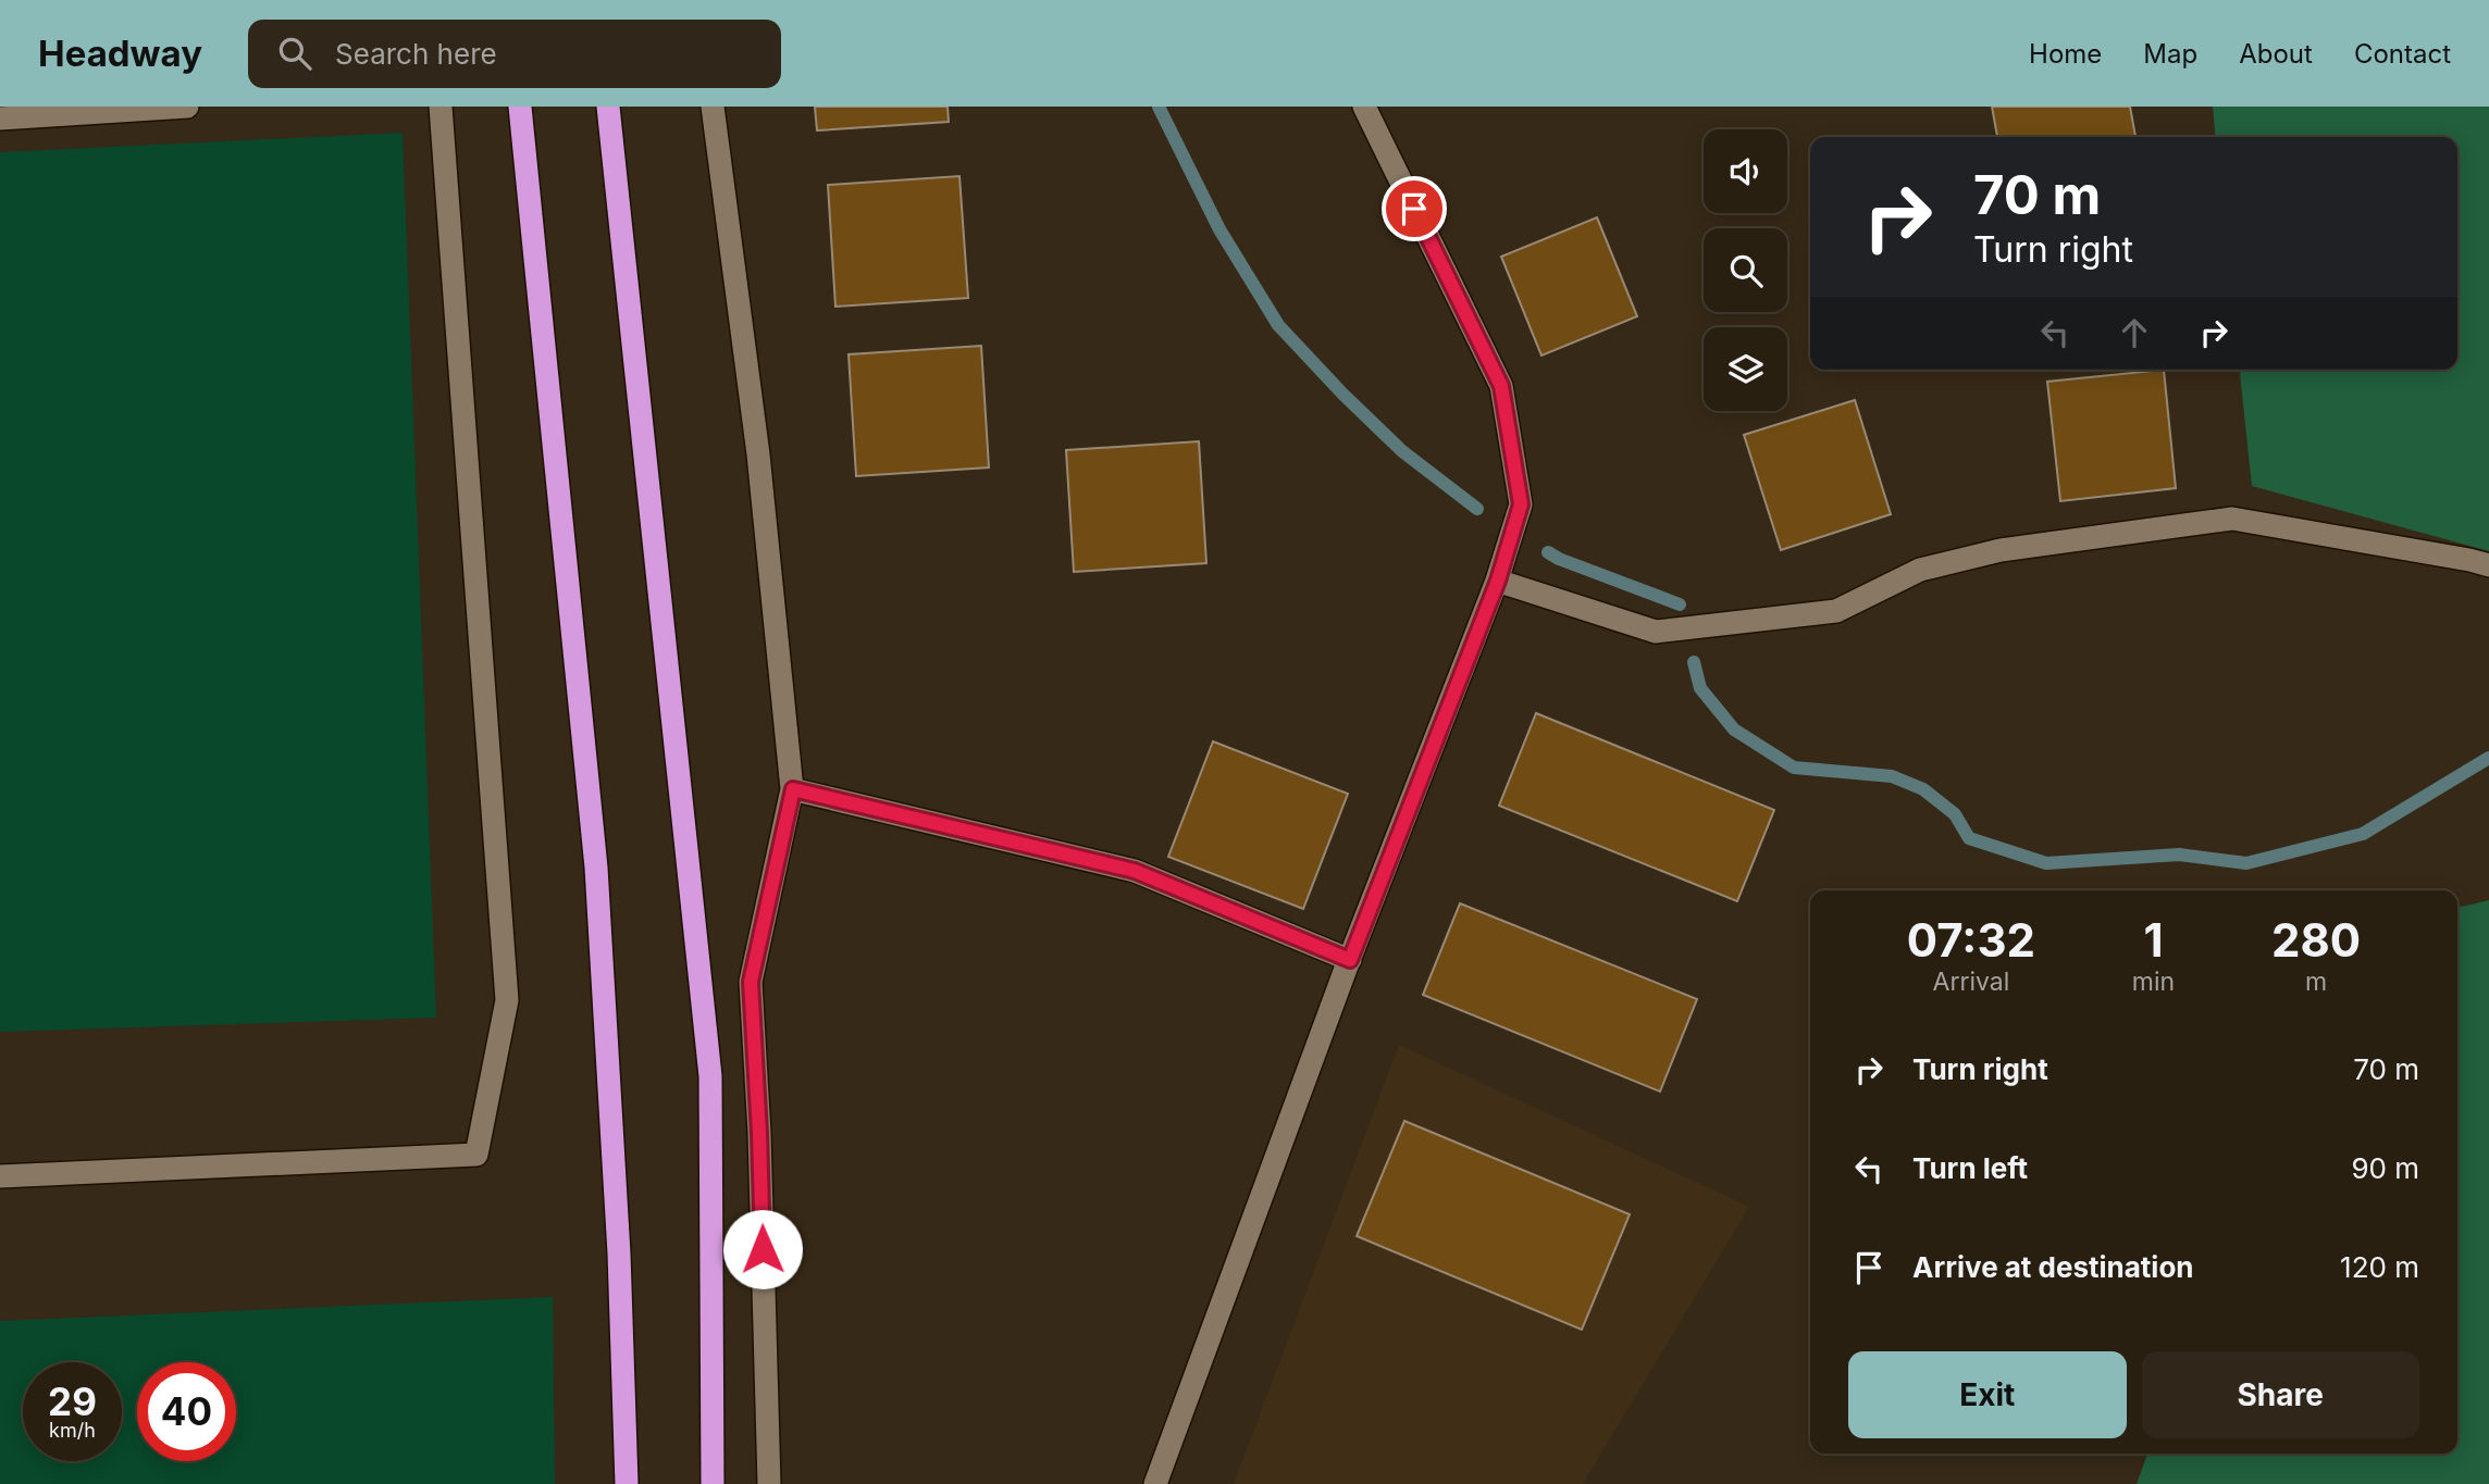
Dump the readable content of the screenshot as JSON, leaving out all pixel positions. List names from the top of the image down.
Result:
{
  "page": {
    "header": "Headway",
    "search": "Search here",
    "nav": [
      "Home",
      "Map",
      "About",
      "Contact"
    ],
    "turn": ["70 m", "Turn right"],
    "eta": [
      "07:32",
      "Arrival",
      "1",
      "min",
      "280",
      "m"
    ],
    "list": [
      {
        "name": "Turn right",
        "value": "70 m"
      },
      {
        "name": "Turn left",
        "value": "90 m"
      },
      {
        "name": "Arrive at destination",
        "value": "120 m"
      }
    ],
    "buttons": ["Exit", "Share"],
    "speed": "29 km/h",
    "limit": "40"
  }
}
